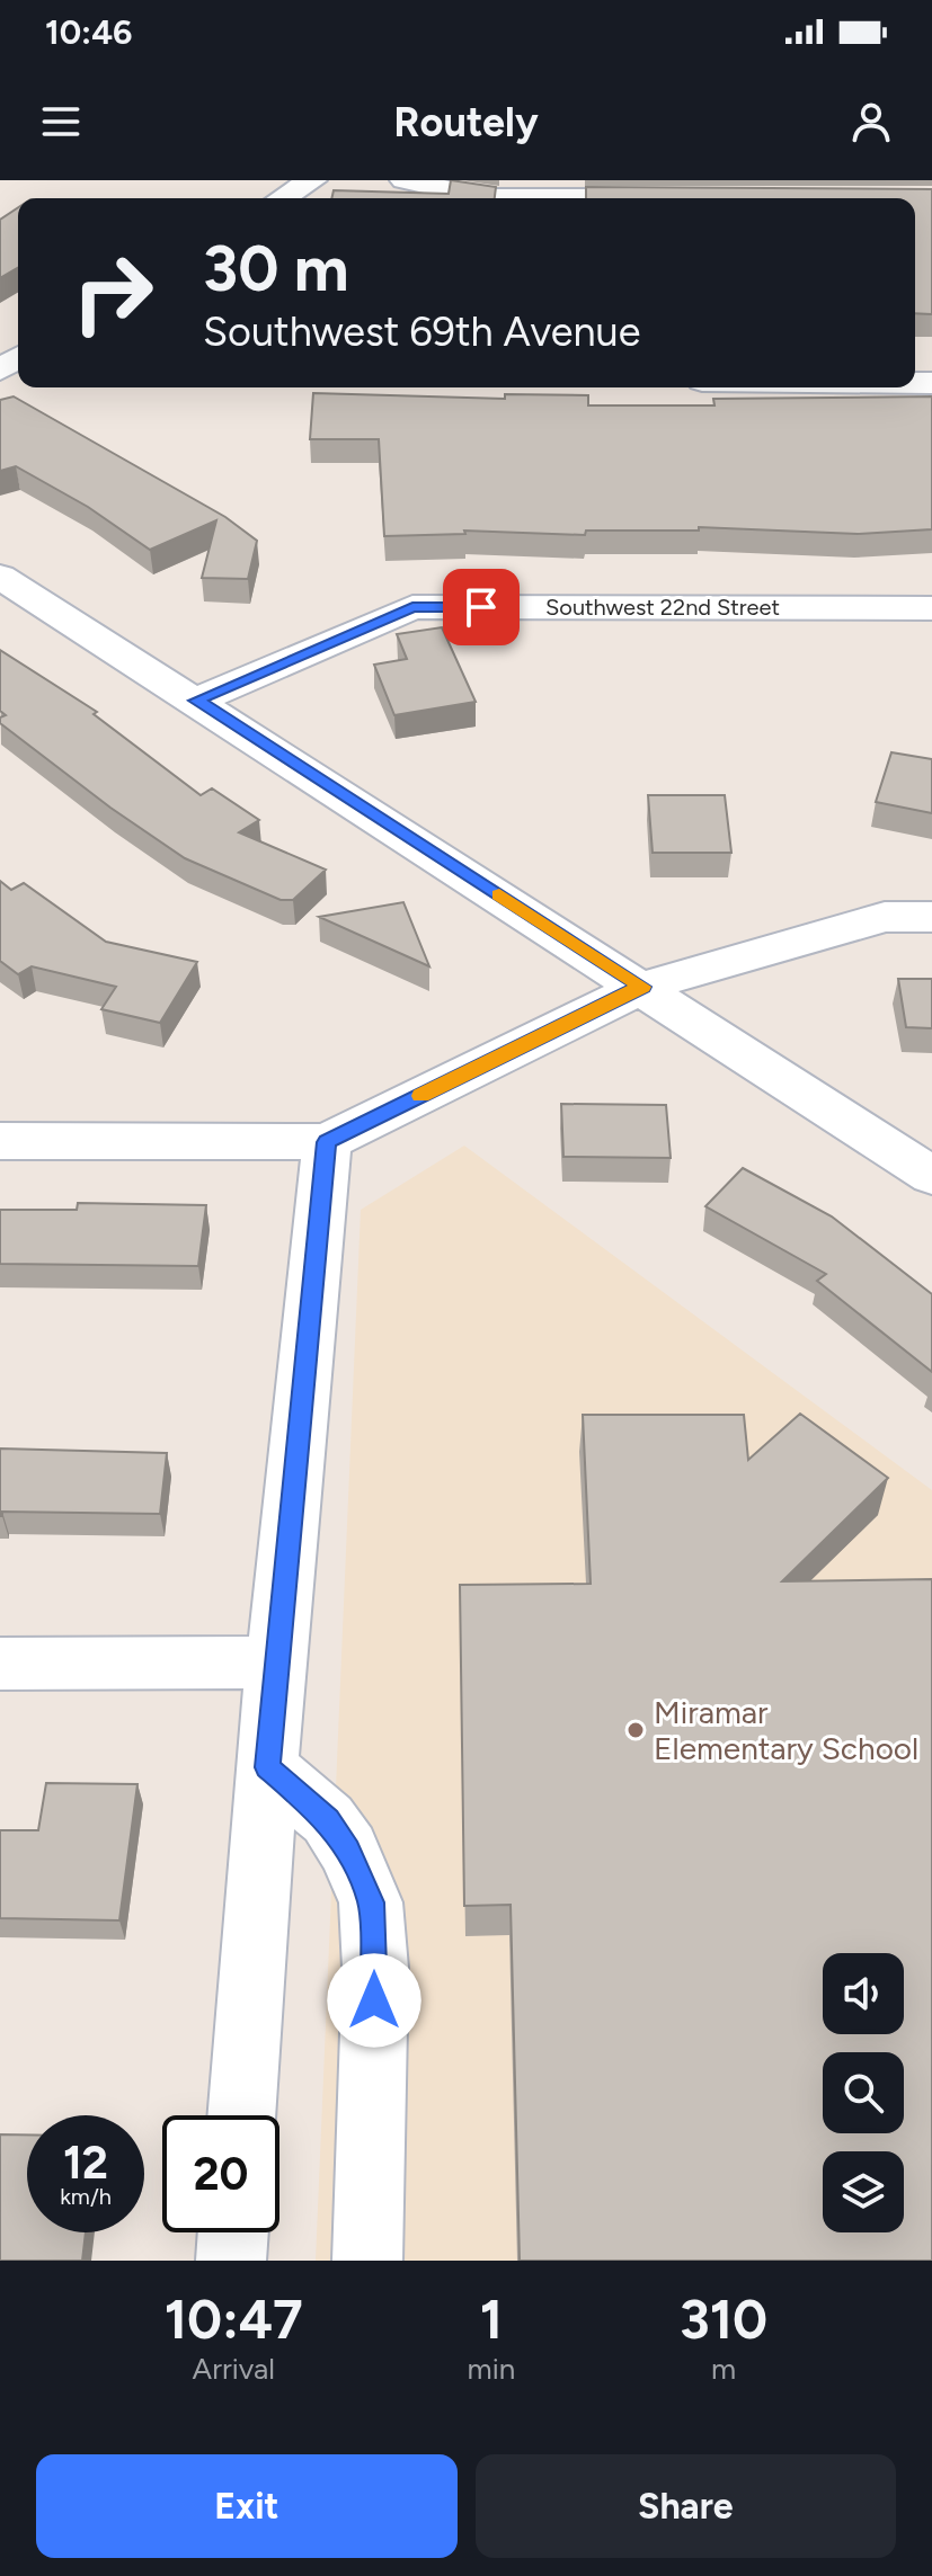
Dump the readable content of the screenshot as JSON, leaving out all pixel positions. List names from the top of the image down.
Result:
{
  "streets": {
    "street": ["Southwest 22nd Street"]
  },
  "places": ["Miramar Elementary School"],
  "page": {
    "status": "10:46",
    "header": "Routely",
    "turn": ["30 m", "Southwest 69th Avenue"],
    "speed": "12 km/h",
    "limit": "20",
    "eta": [
      "10:47",
      "Arrival",
      "1",
      "min",
      "310",
      "m"
    ],
    "buttons": ["Exit", "Share"]
  }
}
